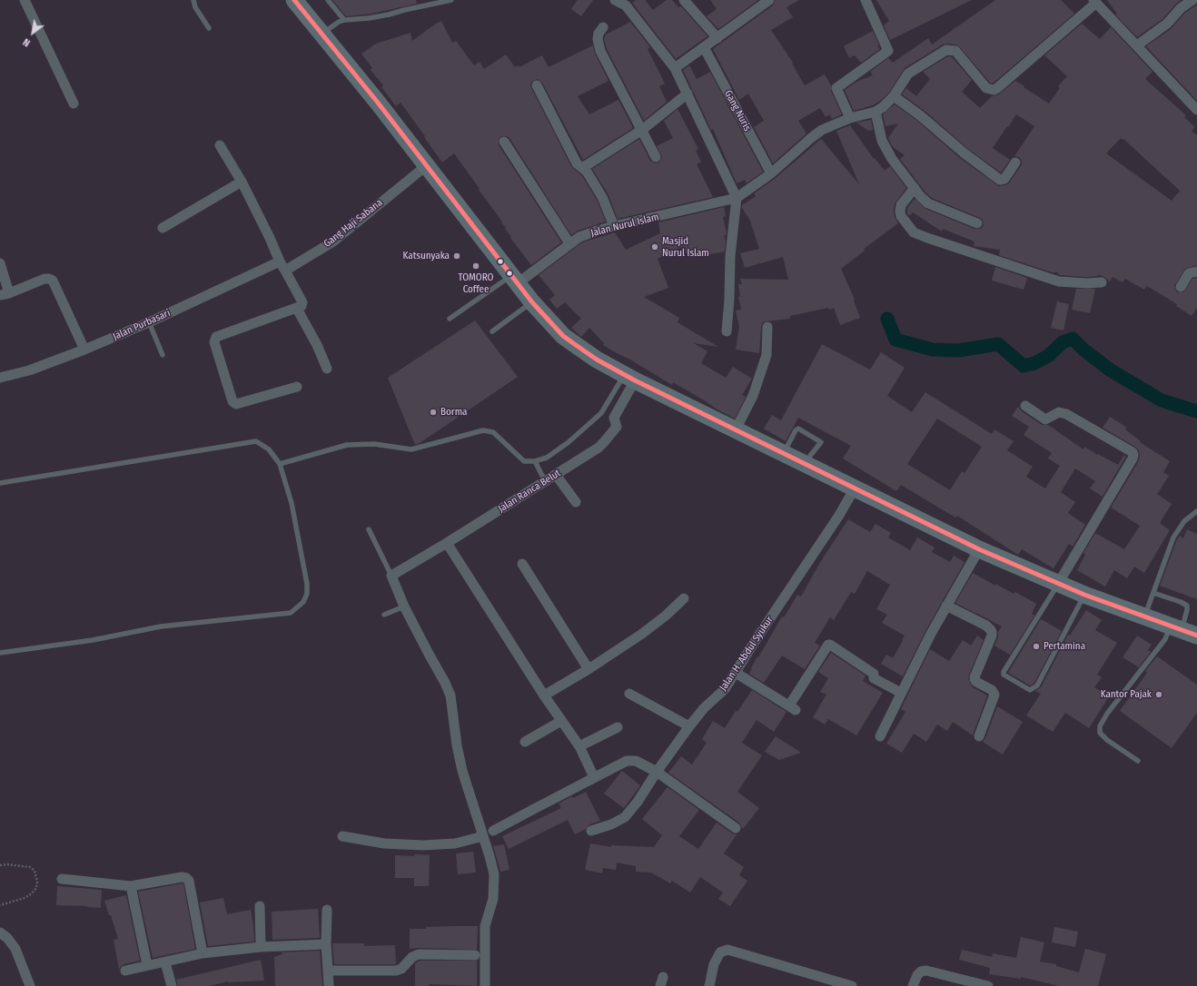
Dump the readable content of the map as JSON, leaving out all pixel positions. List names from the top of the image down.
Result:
{
  "streets": {
    "street": [
      "Gang Nuris",
      "Gang Haji Sabana",
      "Jalan Nurul Islam",
      "Jalan Purbasari",
      "Jalan Ranca Belut",
      "Jalan H. Abdul Syukur"
    ]
  },
  "places": [
    "Masjid Nurul Islam",
    "Katsunyaka",
    "TOMORO Coffee",
    "Borma",
    "Pertamina",
    "Kantor Pajak"
  ],
  "north": "bottom left"
}
